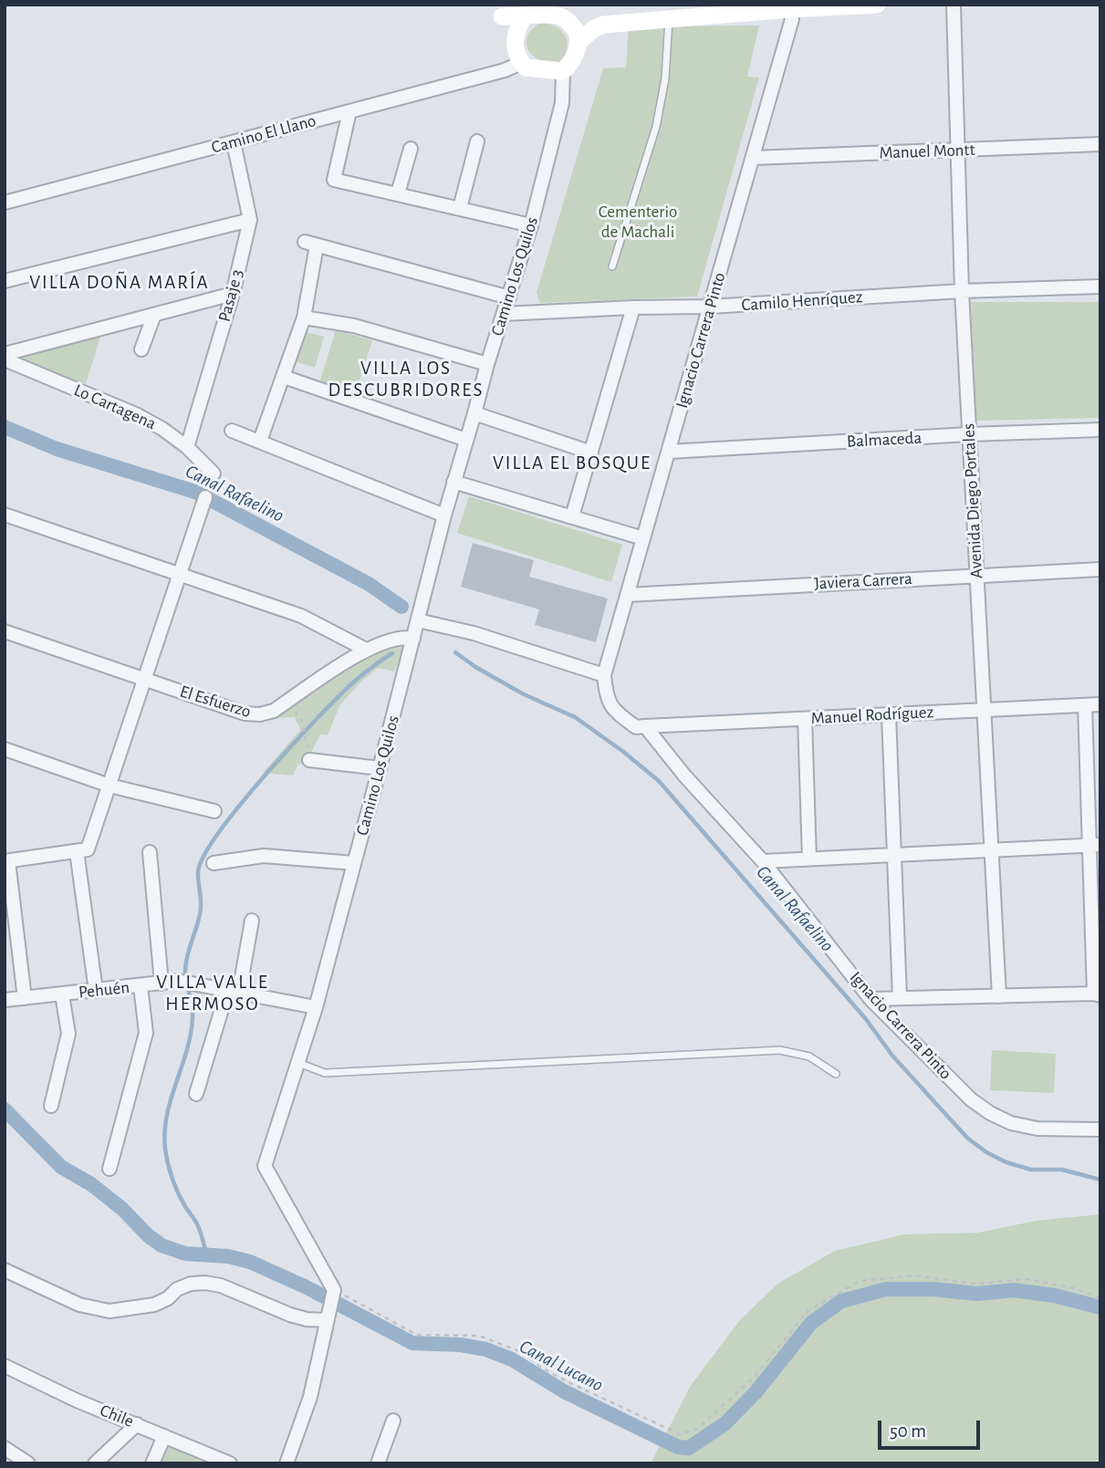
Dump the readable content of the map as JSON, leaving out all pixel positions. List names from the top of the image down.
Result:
{
  "streets": {
    "street": [
      "Camino El Llano",
      "Manuel Montt",
      "Camino Los Quilos",
      "Pasaje 3",
      "Camilo Henríquez",
      "Ignacio Carrera Pinto",
      "Lo Cartagena",
      "Balmaceda",
      "Avenida Diego Portales",
      "Javiera Carrera",
      "El Esfuerzo",
      "Manuel Rodríguez",
      "Pehuén",
      "Chile"
    ]
  },
  "crossings": [
    ["Camino El Llano", "Camino Los Quilos"],
    ["Camino El Llano", "Pasaje 3"],
    ["Manuel Montt", "Ignacio Carrera Pinto"],
    ["Manuel Montt", "Avenida Diego Portales"],
    ["Camino Los Quilos", "Camilo Henríquez"],
    ["Camino Los Quilos", "El Esfuerzo"],
    ["Camino Los Quilos", "Pehuén"],
    ["Pasaje 3", "Lo Cartagena"],
    ["Camilo Henríquez", "Ignacio Carrera Pinto"],
    ["Camilo Henríquez", "Avenida Diego Portales"],
    ["Ignacio Carrera Pinto", "Balmaceda"],
    ["Ignacio Carrera Pinto", "Javiera Carrera"],
    ["Ignacio Carrera Pinto", "Manuel Rodríguez"],
    ["Balmaceda", "Avenida Diego Portales"],
    ["Avenida Diego Portales", "Javiera Carrera"],
    ["Avenida Diego Portales", "Manuel Rodríguez"]
  ],
  "districts": [
    "VILLA DOÑA MARÍA",
    "VILLA LOS DESCUBRIDORES",
    "VILLA EL BOSQUE",
    "VILLA VALLE HERMOSO"
  ],
  "water": ["Canal Rafaelino", "Canal Lucano"],
  "parks": ["Cementerio de Machali"],
  "scale_bar": "50 m"
}
